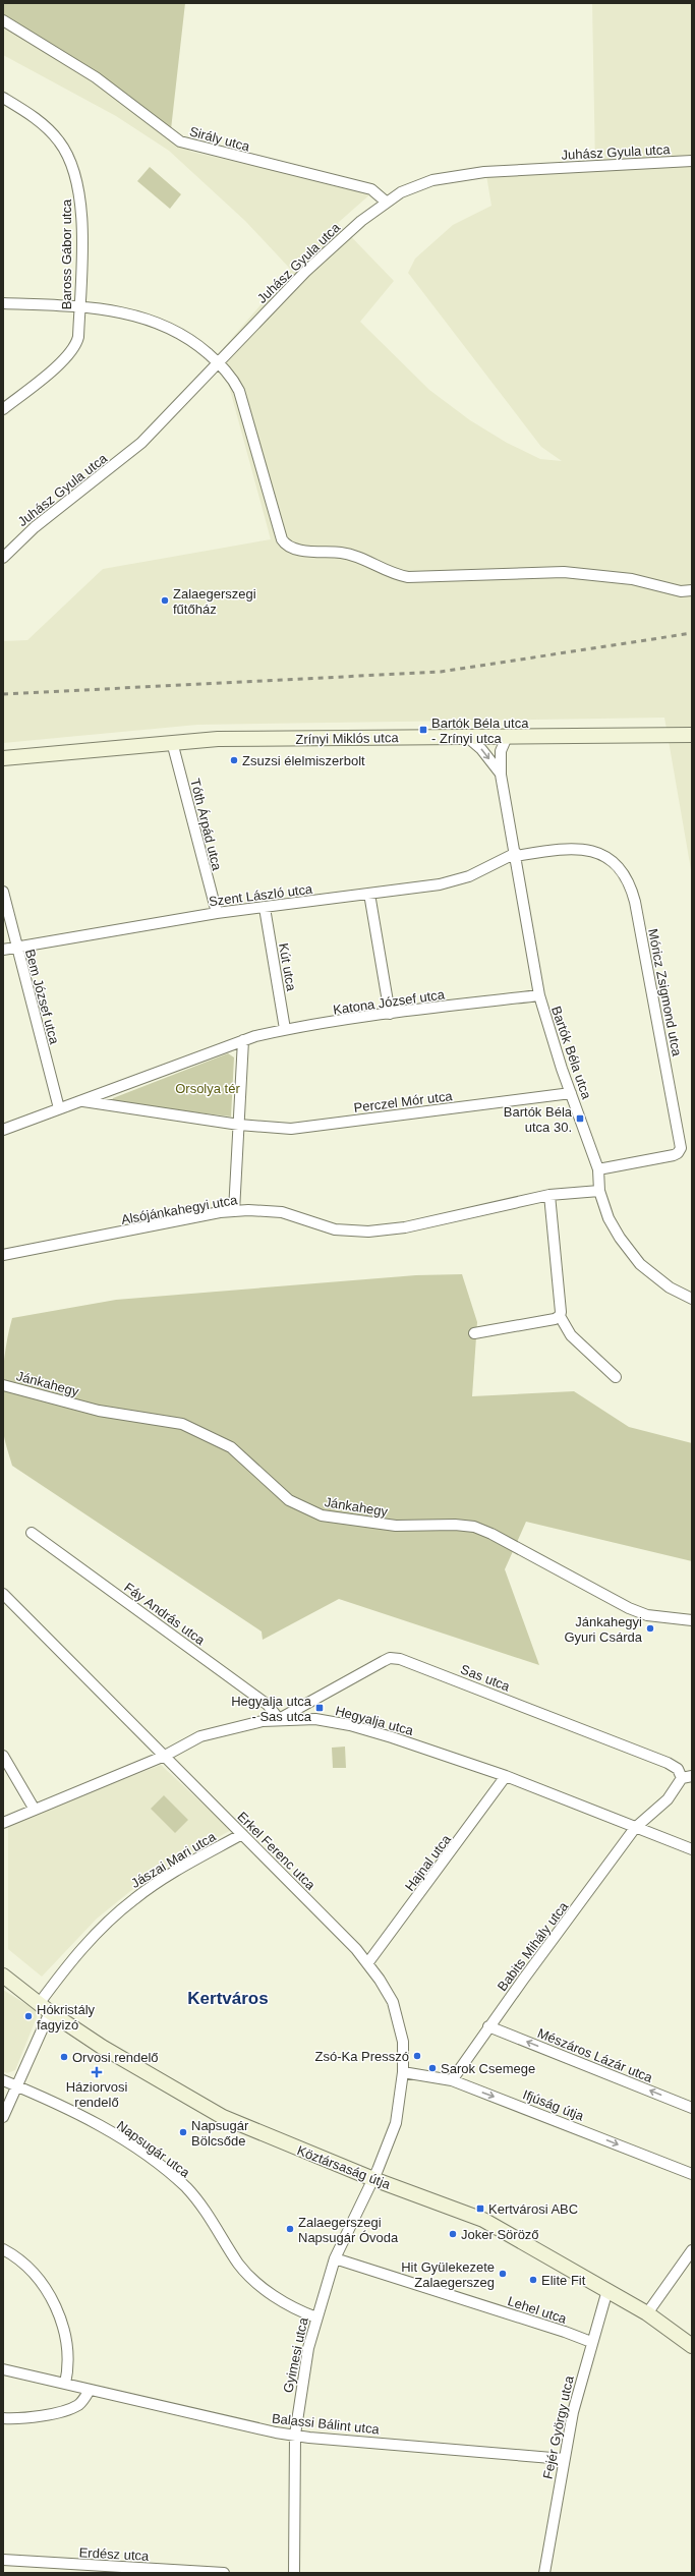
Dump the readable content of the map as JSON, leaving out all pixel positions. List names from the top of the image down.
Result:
{
  "streets": {
    "street": [
      "Sirály utca",
      "Juhász Gyula utca",
      "Baross Gábor utca",
      "Zrínyi Miklós utca",
      "Tóth Árpád utca",
      "Szent László utca",
      "Kút utca",
      "Móricz Zsigmond utca",
      "Bem József utca",
      "Katona József utca",
      "Bartók Béla utca",
      "Perczel Mór utca",
      "Alsójánkahegyi utca",
      "Jánkahegy",
      "Fáy András utca",
      "Sas utca",
      "Hegyalja utca",
      "Erkel Ferenc utca",
      "Jászai Mari utca",
      "Hajnal utca",
      "Babits Mihály utca",
      "Mészáros Lázár utca",
      "Ifjúság útja",
      "Napsugár utca",
      "Köztársaság útja",
      "Lehel utca",
      "Gyimesi utca",
      "Balassi Bálint utca",
      "Fejér György utca",
      "Erdész utca"
    ]
  },
  "crossings": [
    ["Sirály utca", "Juhász Gyula utca"],
    ["Zrínyi Miklós utca", "Tóth Árpád utca"],
    ["Zrínyi Miklós utca", "Bartók Béla utca"],
    ["Tóth Árpád utca", "Szent László utca"],
    ["Szent László utca", "Kút utca"],
    ["Szent László utca", "Móricz Zsigmond utca"],
    ["Szent László utca", "Bem József utca"],
    ["Szent László utca", "Bartók Béla utca"],
    ["Kút utca", "Katona József utca"],
    ["Móricz Zsigmond utca", "Bartók Béla utca"],
    ["Katona József utca", "Bartók Béla utca"],
    ["Bartók Béla utca", "Perczel Mór utca"],
    ["Bartók Béla utca", "Alsójánkahegyi utca"],
    ["Fáy András utca", "Sas utca"],
    ["Fáy András utca", "Hegyalja utca"],
    ["Sas utca", "Hegyalja utca"],
    ["Hegyalja utca", "Erkel Ferenc utca"],
    ["Hegyalja utca", "Hajnal utca"],
    ["Hegyalja utca", "Babits Mihály utca"],
    ["Erkel Ferenc utca", "Jászai Mari utca"],
    ["Erkel Ferenc utca", "Hajnal utca"],
    ["Erkel Ferenc utca", "Ifjúság útja"],
    ["Erkel Ferenc utca", "Köztársaság útja"],
    ["Erkel Ferenc utca", "Gyimesi utca"],
    ["Jászai Mari utca", "Napsugár utca"],
    ["Jászai Mari utca", "Köztársaság útja"],
    ["Babits Mihály utca", "Mészáros Lázár utca"],
    ["Babits Mihály utca", "Ifjúság útja"],
    ["Napsugár utca", "Gyimesi utca"],
    ["Köztársaság útja", "Gyimesi utca"],
    ["Köztársaság útja", "Fejér György utca"],
    ["Lehel utca", "Gyimesi utca"],
    ["Lehel utca", "Fejér György utca"],
    ["Gyimesi utca", "Balassi Bálint utca"],
    ["Balassi Bálint utca", "Fejér György utca"]
  ],
  "one_way": ["Mészáros Lázár utca", "Ifjúság útja"],
  "districts": ["Kertváros"],
  "parks": ["Orsolya tér"],
  "places": {
    "other": [
      "Zalaegerszegi fűtőház",
      "Zsuzsi élelmiszerbolt",
      "Jánkahegyi Gyuri Csárda",
      "Hókristály fagyizó",
      "Zsó-Ka Presszó",
      "Orvosi rendelő",
      "Sarok Csemege",
      "Napsugár Bölcsőde",
      "Zalaegerszegi Napsugár Óvoda",
      "Joker Söröző",
      "Hit Gyülekezete Zalaegerszeg",
      "Elite Fit"
    ],
    "transit": [
      "Bartók Béla utca - Zrínyi utca",
      "Bartók Béla utca 30.",
      "Hegyalja utca - Sas utca",
      "Kertvárosi ABC"
    ],
    "health": ["Háziorvosi rendelő"]
  }
}
